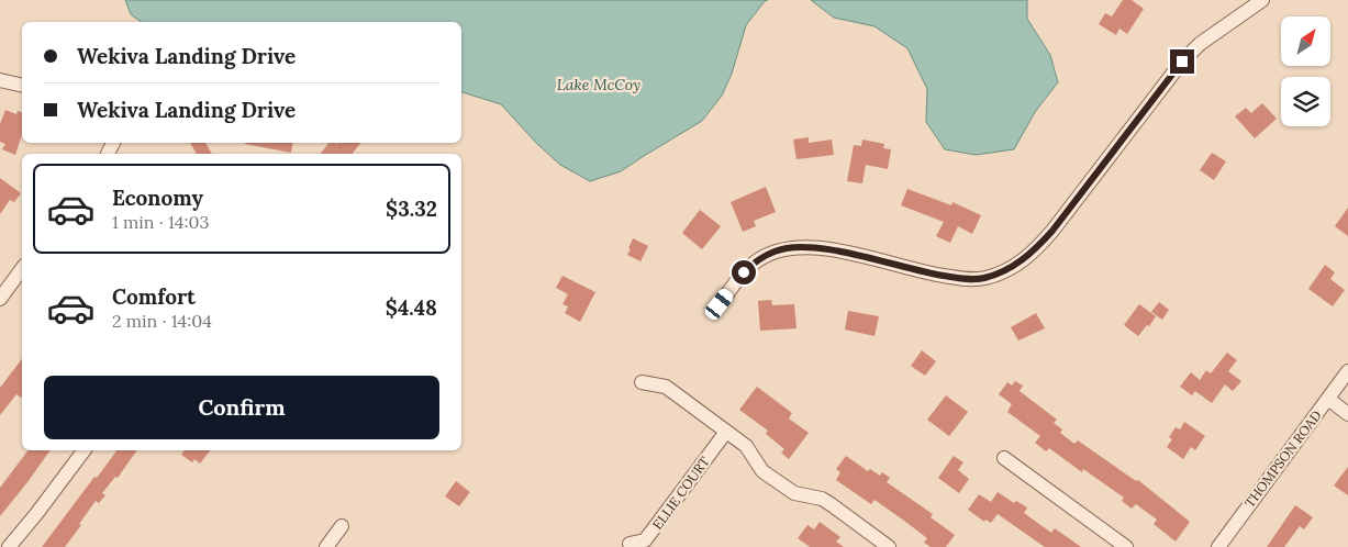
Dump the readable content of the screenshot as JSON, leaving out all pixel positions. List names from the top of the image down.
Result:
{
  "streets": {
    "street": ["THOMPSON ROAD", "ELLIE COURT"]
  },
  "water": ["Lake McCoy"],
  "north": "top right",
  "page": {
    "banner": ["Wekiva Landing Drive", "Wekiva Landing Drive"],
    "list": [
      {
        "name": "Economy",
        "note": "1 min · 14:03",
        "value": "$3.32"
      },
      {
        "name": "Comfort",
        "note": "2 min · 14:04",
        "value": "$4.48"
      }
    ],
    "buttons": "Confirm"
  }
}
